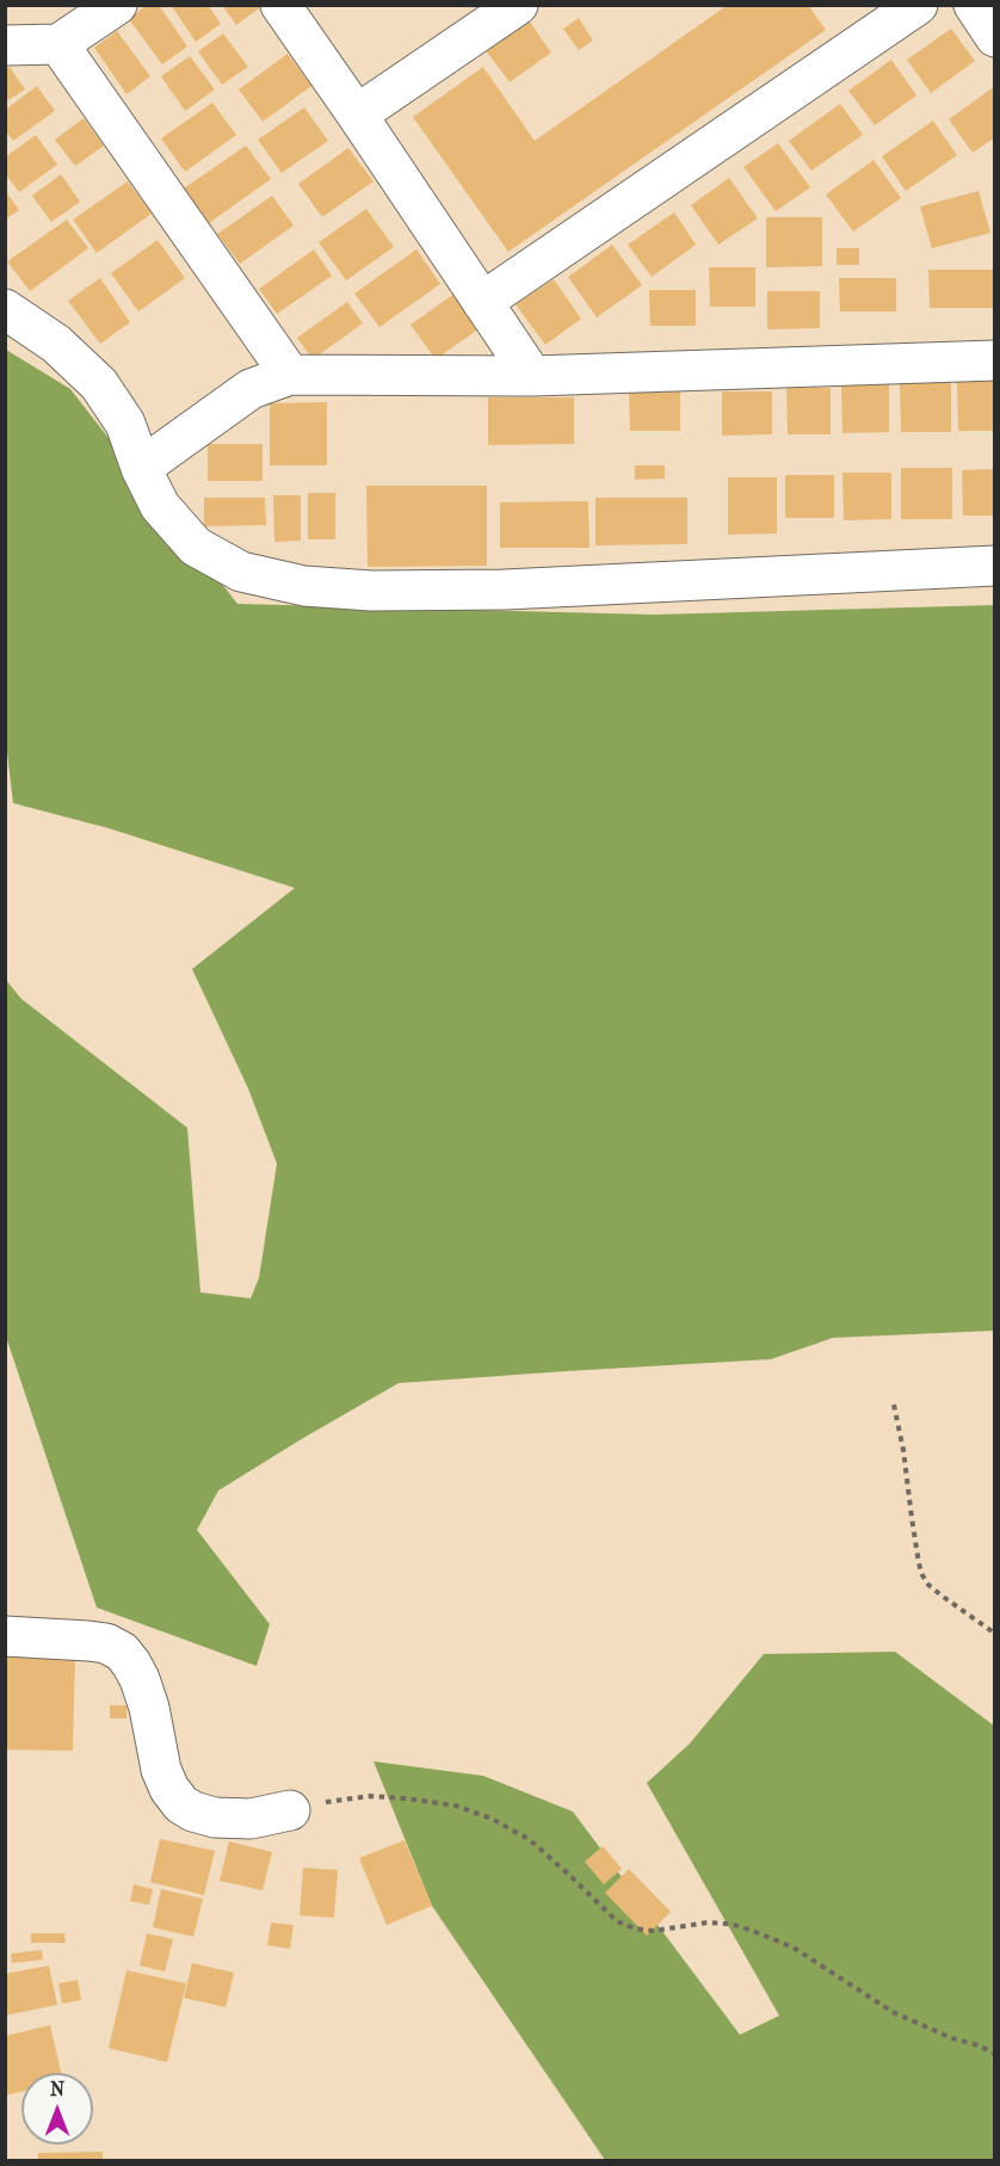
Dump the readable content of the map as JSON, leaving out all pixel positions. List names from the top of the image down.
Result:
{
  "north": "top"
}
